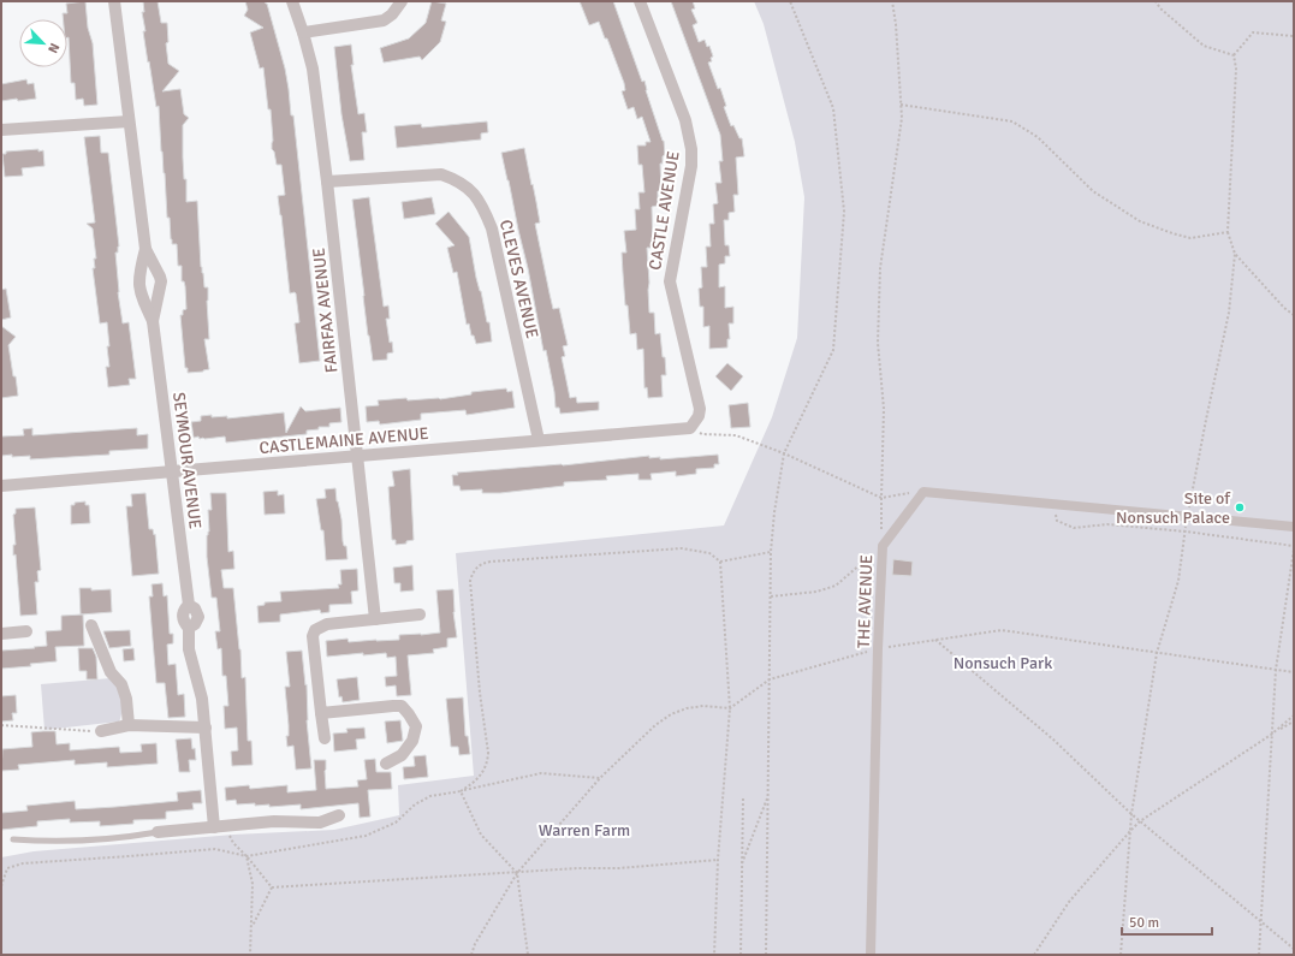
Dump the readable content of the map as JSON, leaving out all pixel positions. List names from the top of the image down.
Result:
{
  "streets": {
    "street": [
      "CASTLE AVENUE",
      "CLEVES AVENUE",
      "FAIRFAX AVENUE",
      "CASTLEMAINE AVENUE",
      "SEYMOUR AVENUE",
      "THE AVENUE"
    ]
  },
  "crossings": [
    ["CASTLE AVENUE", "CASTLEMAINE AVENUE"],
    ["CLEVES AVENUE", "FAIRFAX AVENUE"],
    ["CLEVES AVENUE", "CASTLEMAINE AVENUE"],
    ["FAIRFAX AVENUE", "CASTLEMAINE AVENUE"],
    ["CASTLEMAINE AVENUE", "SEYMOUR AVENUE"]
  ],
  "parks": ["Nonsuch Park", "Warren Farm"],
  "places": ["Site of Nonsuch Palace"],
  "scale_bar": "50 m",
  "north": "bottom right"
}
